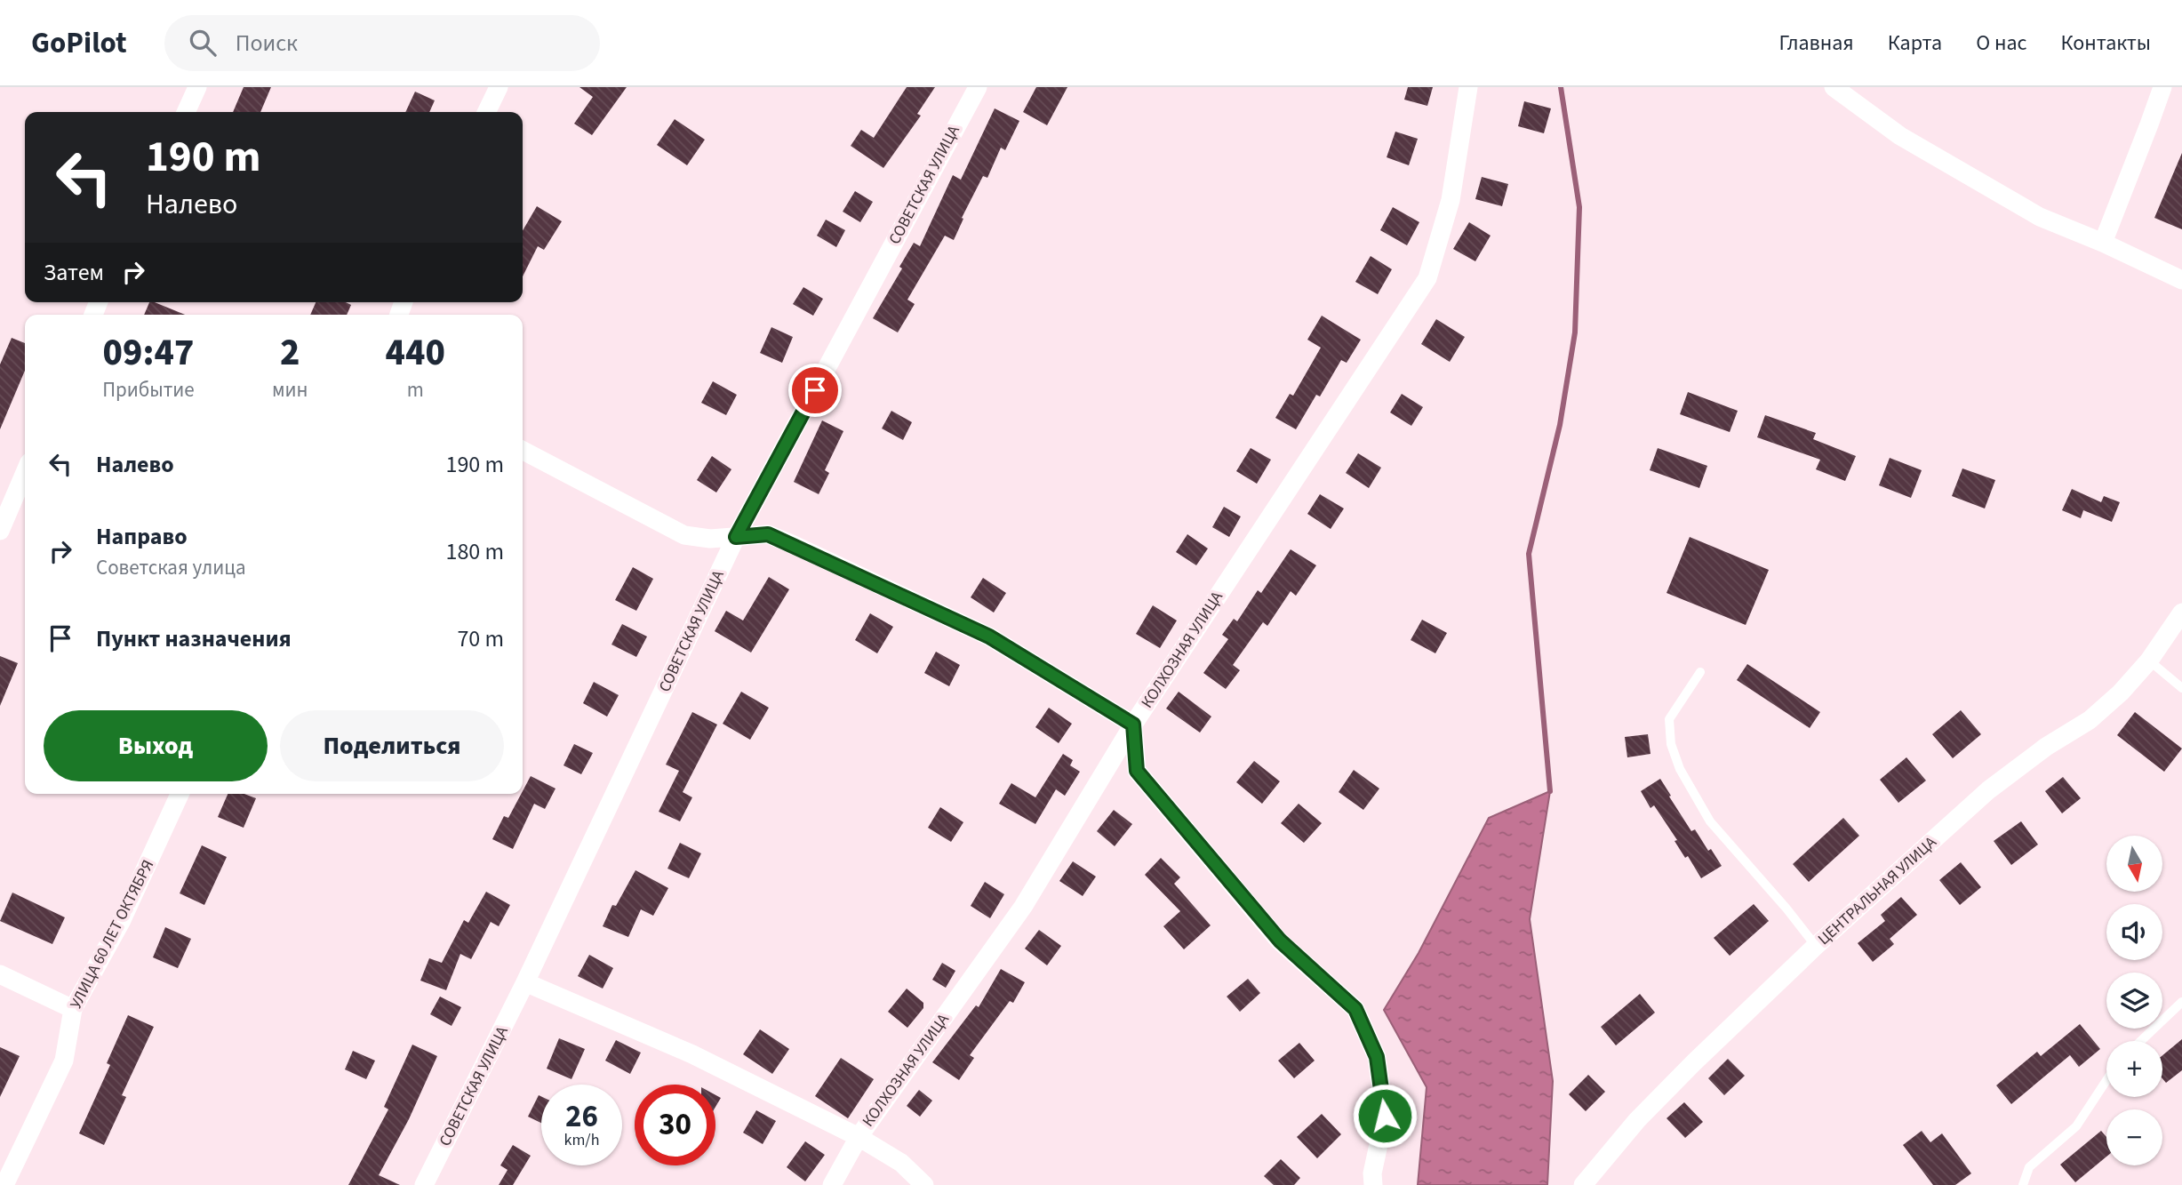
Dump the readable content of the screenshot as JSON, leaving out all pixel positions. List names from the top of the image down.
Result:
{
  "streets": {
    "street": [
      "СОВЕТСКАЯ УЛИЦА",
      "КОЛХОЗНАЯ УЛИЦА",
      "ЦЕНТРАЛЬНАЯ УЛИЦА",
      "УЛИЦА 60 ЛЕТ ОКТЯБРЯ"
    ]
  },
  "north": "bottom",
  "page": {
    "header": "GoPilot",
    "search": "Поиск",
    "nav": [
      "Главная",
      "Карта",
      "О нас",
      "Контакты"
    ],
    "turn": ["190 m", "Налево"],
    "then": "Затем",
    "eta": [
      "09:47",
      "Прибытие",
      "2",
      "мин",
      "440",
      "m"
    ],
    "list": [
      {
        "name": "Налево",
        "value": "190 m"
      },
      {
        "name": "Направо",
        "note": "Советская улица",
        "value": "180 m"
      },
      {
        "name": "Пункт назначения",
        "value": "70 m"
      }
    ],
    "buttons": ["Выход", "Поделиться"],
    "map_buttons": ["+", "−"],
    "speed": "26 km/h",
    "limit": "30"
  }
}
